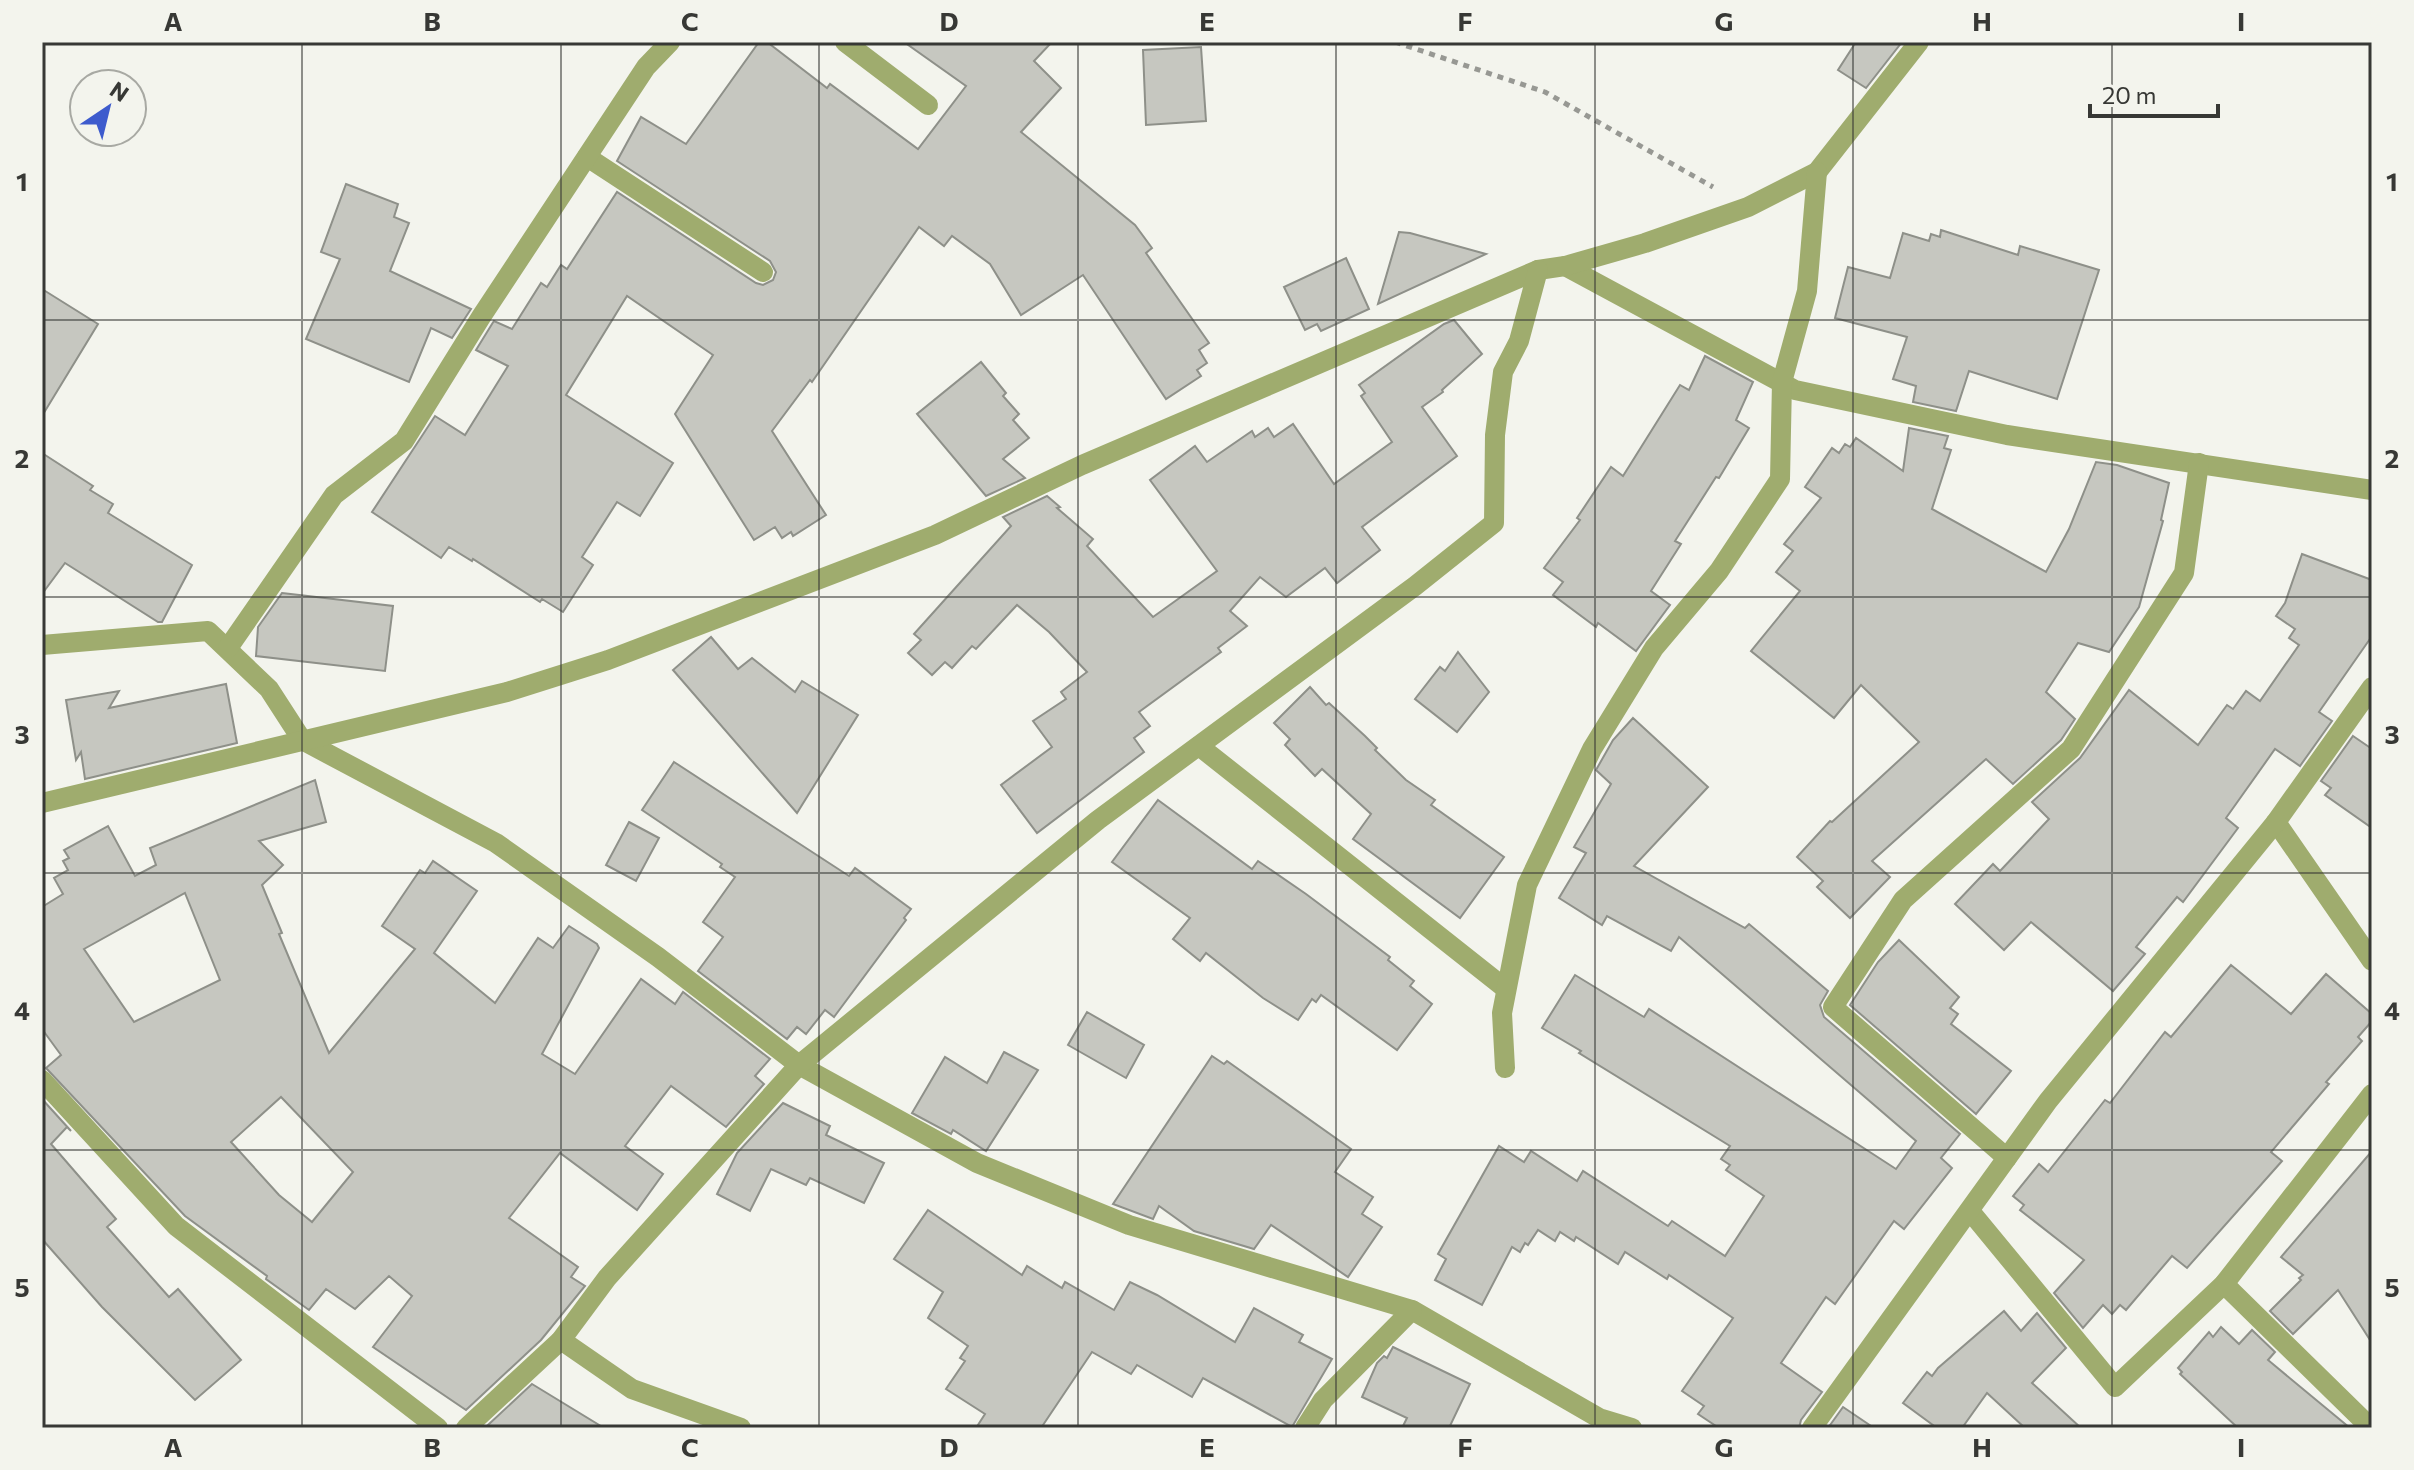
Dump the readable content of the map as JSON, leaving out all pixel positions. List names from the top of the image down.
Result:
{
  "scale_bar": "20 m",
  "north": "top right",
  "grid": {
    "columns": [
      "A",
      "B",
      "C",
      "D",
      "E",
      "F",
      "G",
      "H",
      "I"
    ],
    "rows": [
      "1",
      "2",
      "3",
      "4",
      "5"
    ]
  }
}
